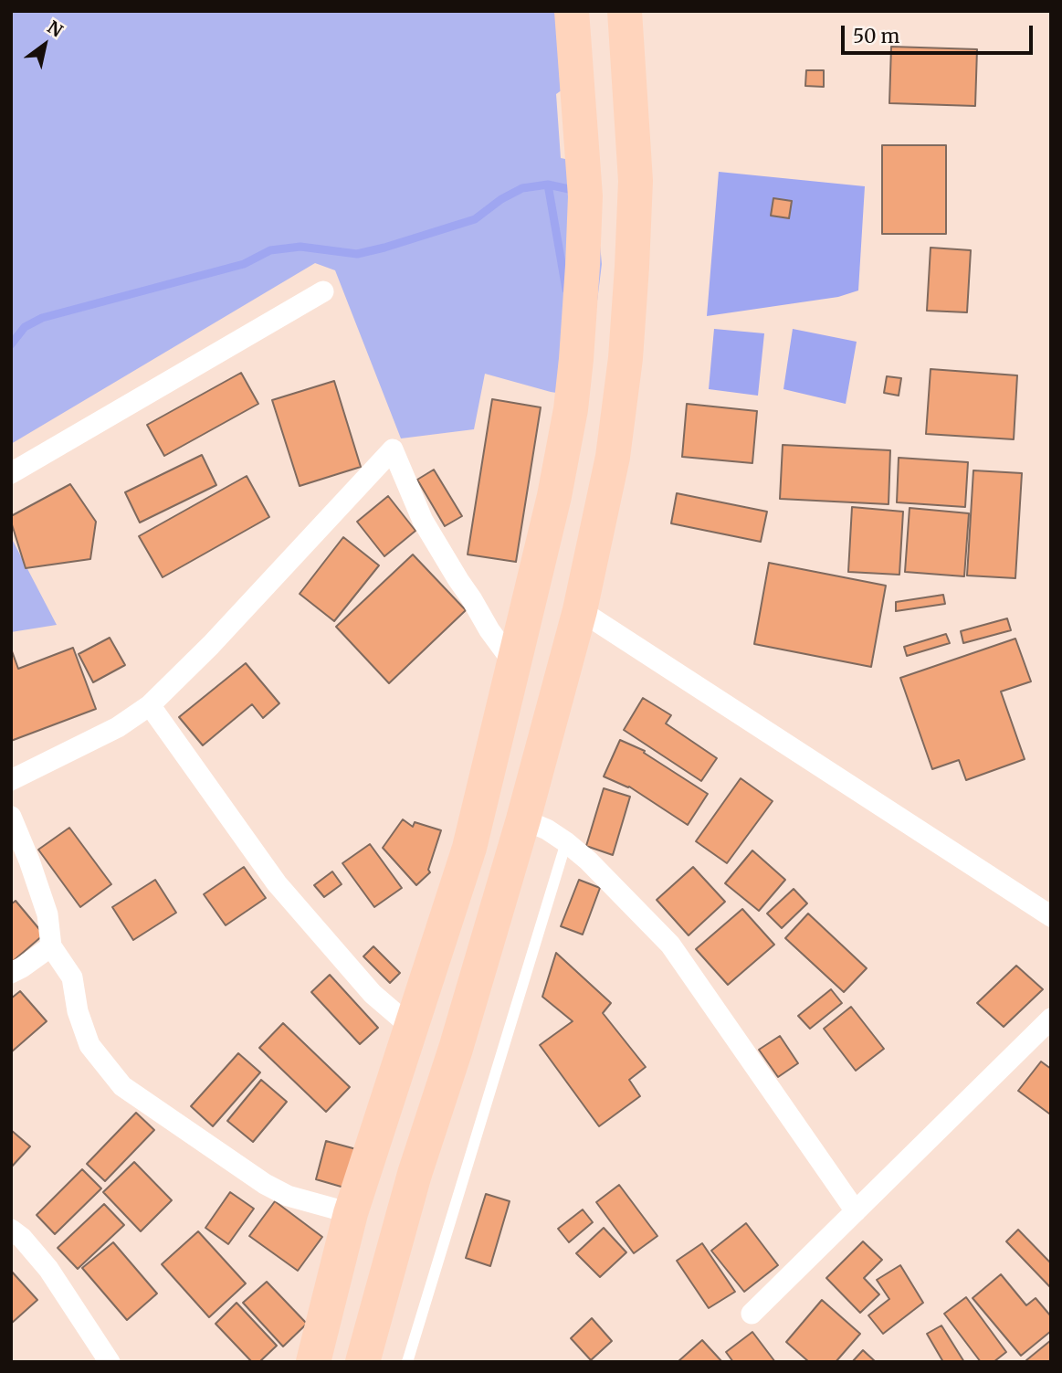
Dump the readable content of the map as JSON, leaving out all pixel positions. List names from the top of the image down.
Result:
{
  "scale_bar": "50 m",
  "north": "top right"
}
